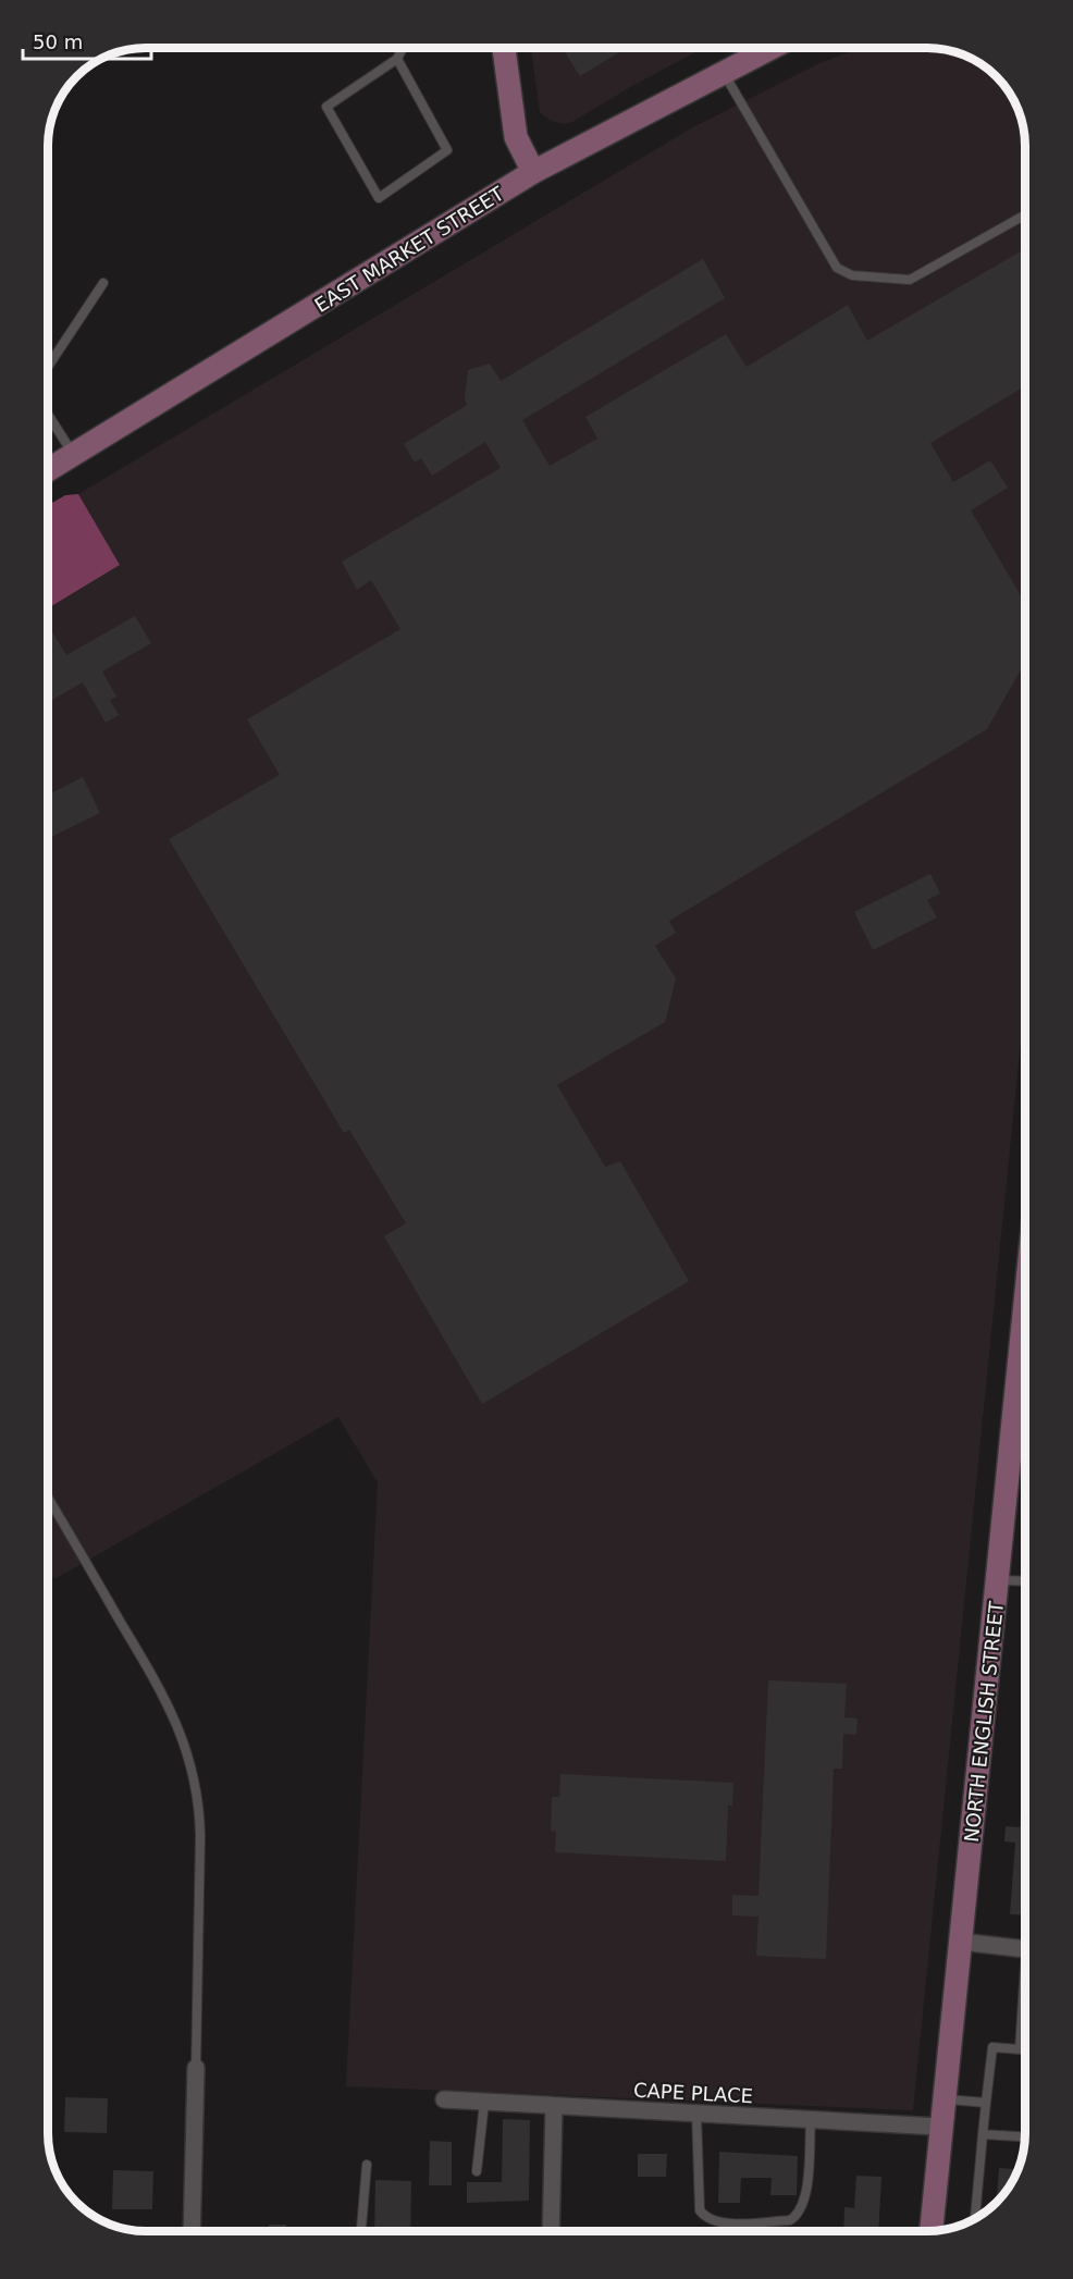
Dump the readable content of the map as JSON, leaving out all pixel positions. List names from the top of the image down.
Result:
{
  "streets": {
    "street": ["EAST MARKET STREET", "NORTH ENGLISH STREET", "CAPE PLACE"]
  },
  "crossings": [
    ["NORTH ENGLISH STREET", "CAPE PLACE"]
  ],
  "scale_bar": "50 m"
}
